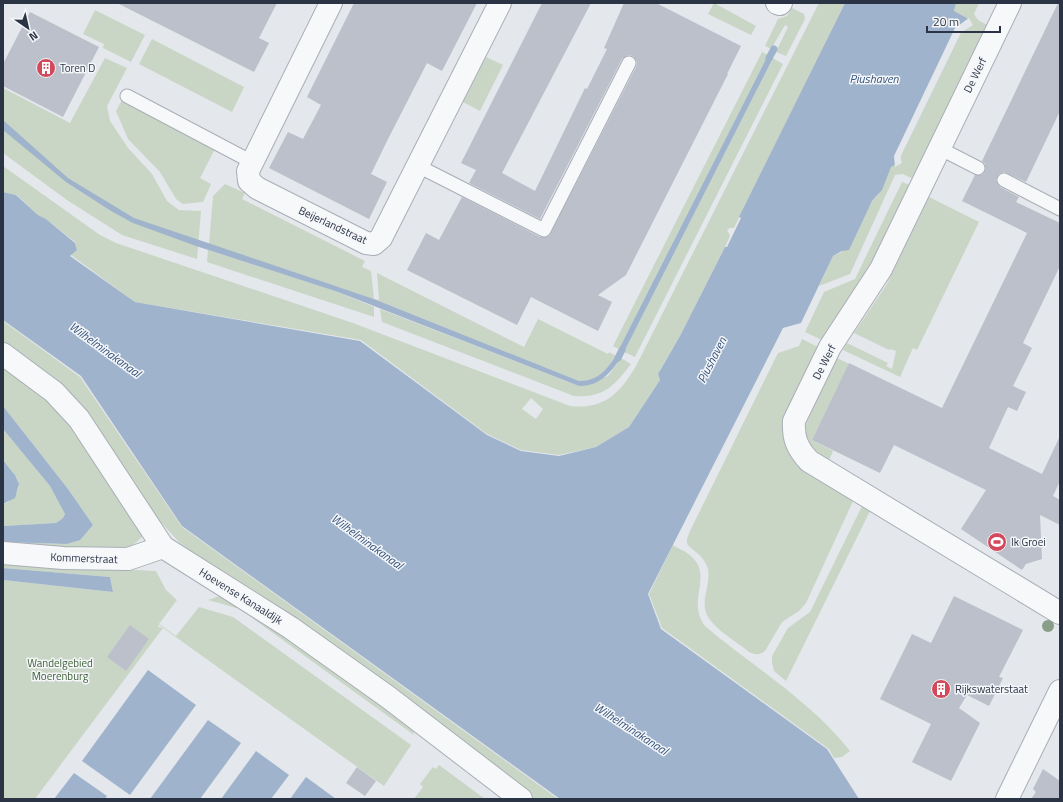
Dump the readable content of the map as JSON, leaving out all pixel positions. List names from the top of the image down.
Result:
{
  "streets": {
    "street": [
      "De Werf",
      "Beijerlandstraat",
      "Kommerstraat",
      "Hoevense Kanaaldijk"
    ]
  },
  "crossings": [
    ["Kommerstraat", "Hoevense Kanaaldijk"]
  ],
  "water": ["Piushaven", "Wilhelminakanaal"],
  "parks": ["Wandelgebied Moerenburg"],
  "places": {
    "building": ["Toren D", "Rijkswaterstaat"],
    "sports": ["Ik Groei"]
  },
  "scale_bar": "20 m",
  "north": "bottom right"
}
